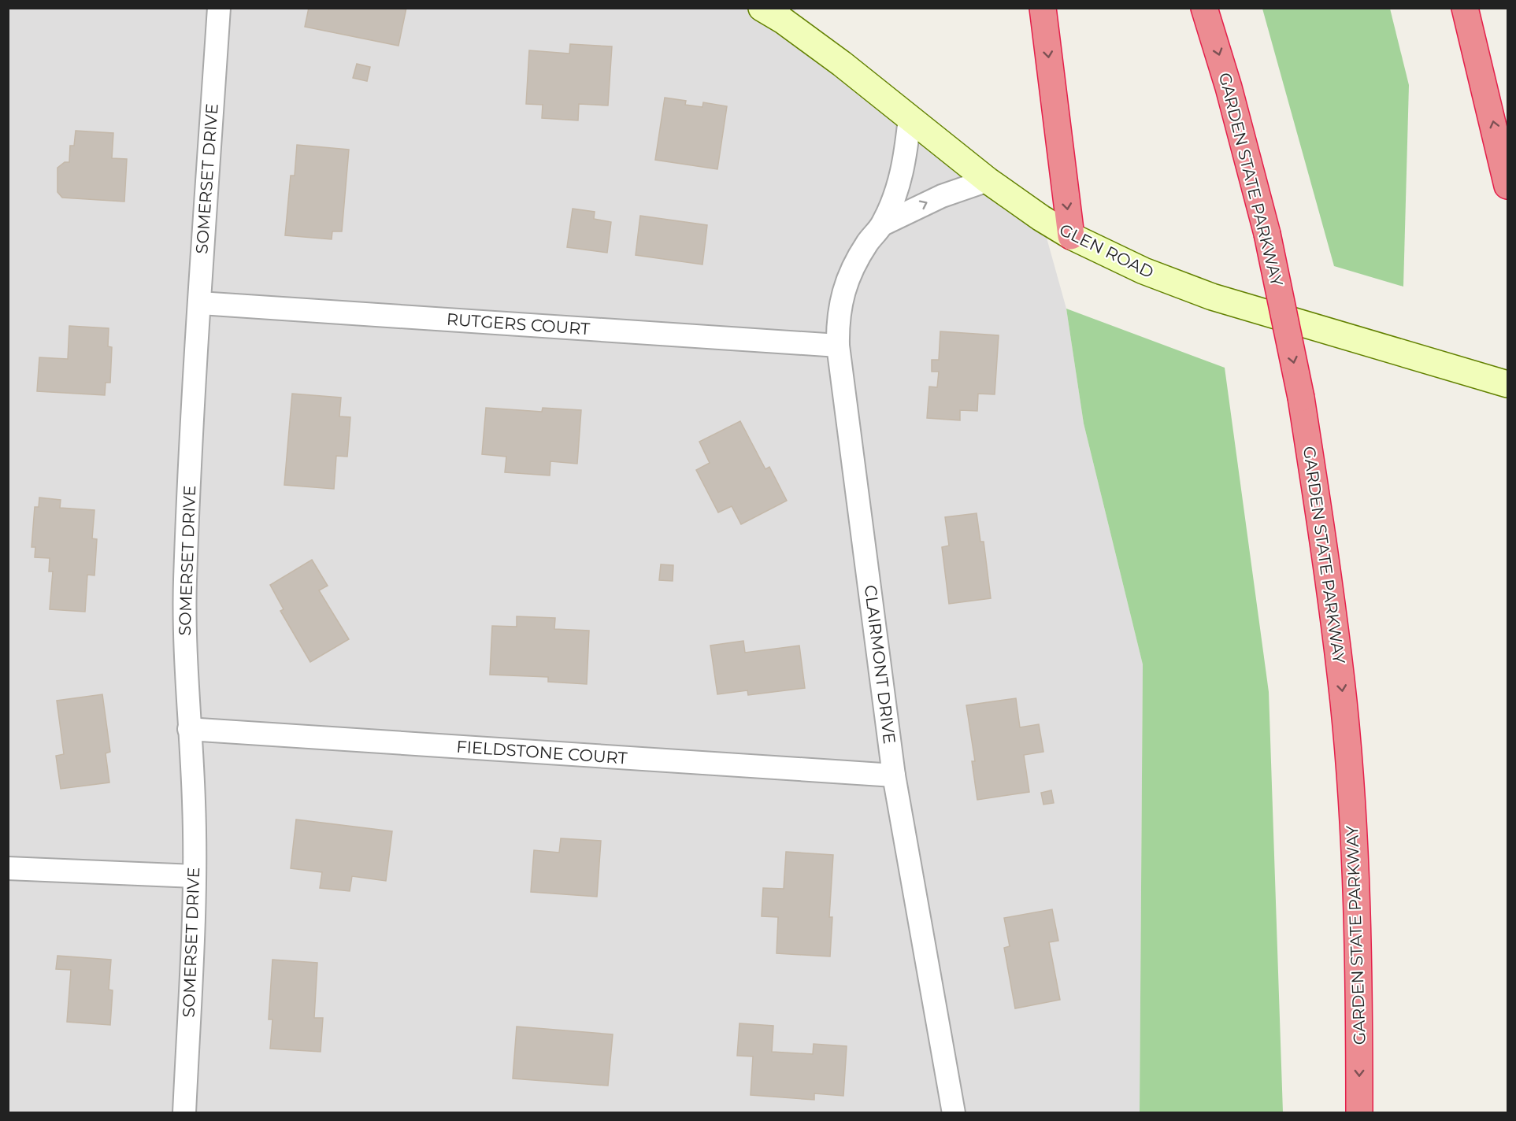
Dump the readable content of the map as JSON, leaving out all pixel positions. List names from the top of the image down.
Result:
{
  "streets": {
    "highway": ["GARDEN STATE PARKWAY"],
    "main road": ["GLEN ROAD"],
    "street": [
      "SOMERSET DRIVE",
      "RUTGERS COURT",
      "CLAIRMONT DRIVE",
      "FIELDSTONE COURT"
    ]
  },
  "crossings": [
    ["SOMERSET DRIVE", "RUTGERS COURT"],
    ["SOMERSET DRIVE", "FIELDSTONE COURT"],
    ["GLEN ROAD", "CLAIRMONT DRIVE"],
    ["RUTGERS COURT", "CLAIRMONT DRIVE"],
    ["CLAIRMONT DRIVE", "FIELDSTONE COURT"]
  ],
  "one_way": ["GARDEN STATE PARKWAY"]
}
